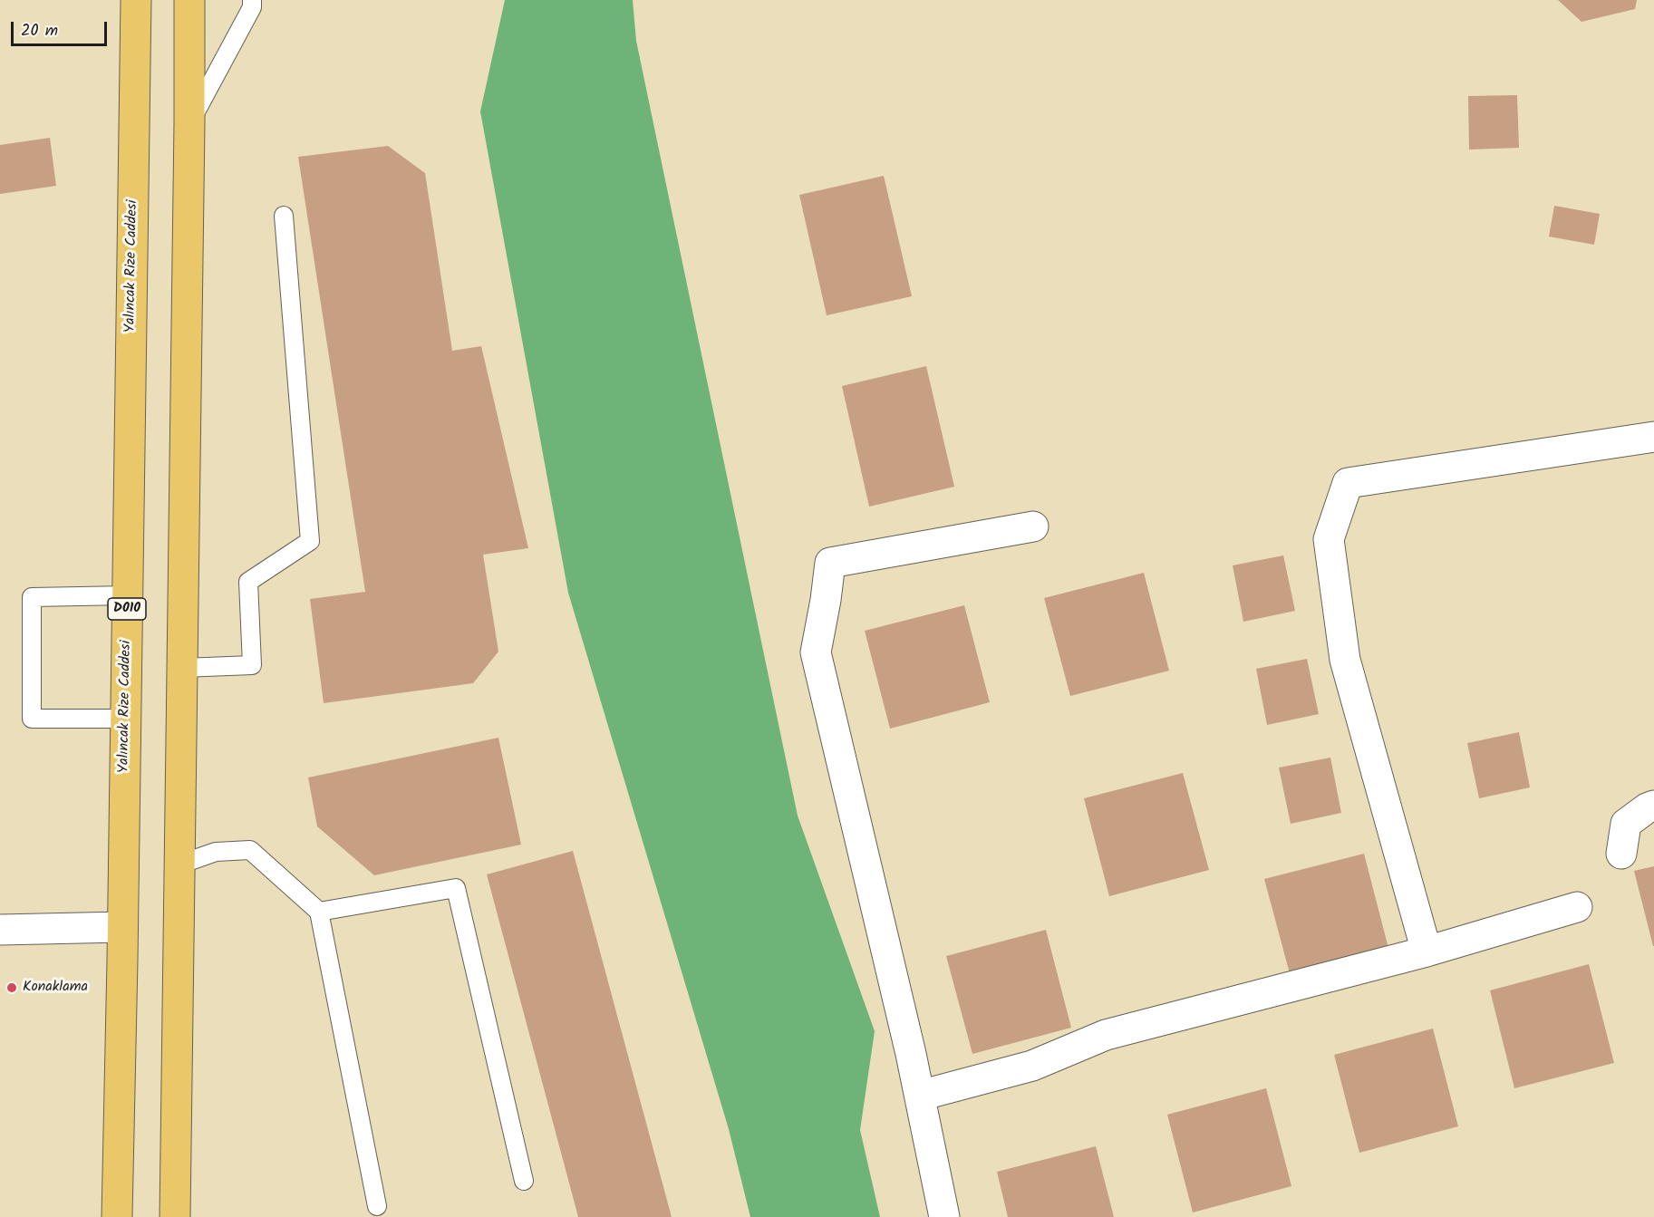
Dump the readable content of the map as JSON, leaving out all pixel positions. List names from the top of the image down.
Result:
{
  "streets": {
    "highway": ["Yalıncak Rize Caddesi", "D010"]
  },
  "places": ["Konaklama"],
  "scale_bar": "20 m"
}
